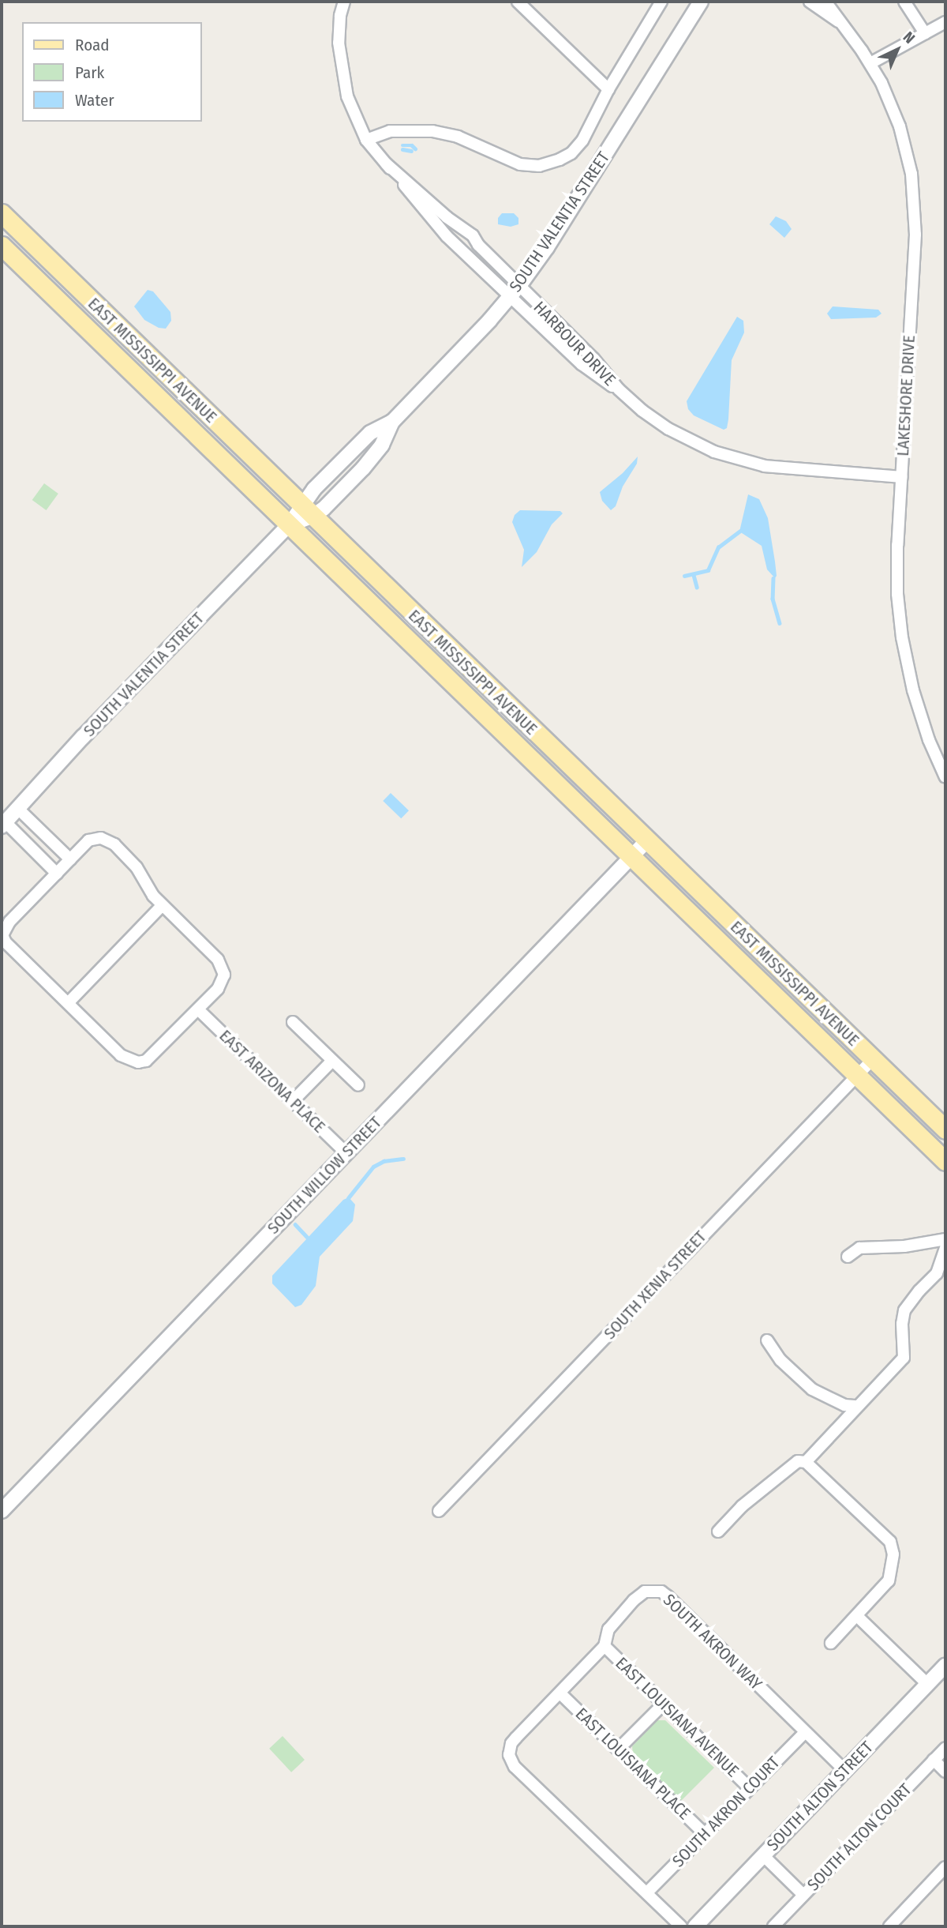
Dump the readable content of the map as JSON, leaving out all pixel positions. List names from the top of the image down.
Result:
{
  "streets": {
    "main road": ["EAST MISSISSIPPI AVENUE"],
    "street": [
      "SOUTH VALENTIA STREET",
      "HARBOUR DRIVE",
      "LAKESHORE DRIVE",
      "EAST ARIZONA PLACE",
      "SOUTH WILLOW STREET",
      "SOUTH XENIA STREET",
      "SOUTH AKRON WAY",
      "EAST LOUISIANA AVENUE",
      "EAST LOUISIANA PLACE",
      "SOUTH ALTON STREET",
      "SOUTH AKRON COURT",
      "SOUTH ALTON COURT"
    ]
  },
  "crossings": [
    ["SOUTH VALENTIA STREET", "HARBOUR DRIVE"],
    ["SOUTH VALENTIA STREET", "EAST MISSISSIPPI AVENUE"],
    ["HARBOUR DRIVE", "LAKESHORE DRIVE"],
    ["EAST MISSISSIPPI AVENUE", "SOUTH WILLOW STREET"],
    ["EAST MISSISSIPPI AVENUE", "SOUTH XENIA STREET"],
    ["EAST ARIZONA PLACE", "SOUTH WILLOW STREET"],
    ["SOUTH AKRON WAY", "EAST LOUISIANA AVENUE"],
    ["SOUTH AKRON WAY", "EAST LOUISIANA PLACE"],
    ["SOUTH AKRON WAY", "SOUTH ALTON STREET"],
    ["SOUTH AKRON WAY", "SOUTH AKRON COURT"],
    ["EAST LOUISIANA AVENUE", "SOUTH AKRON COURT"],
    ["EAST LOUISIANA PLACE", "SOUTH AKRON COURT"]
  ],
  "legend": ["Road", "Park", "Water"],
  "north": "top right"
}
